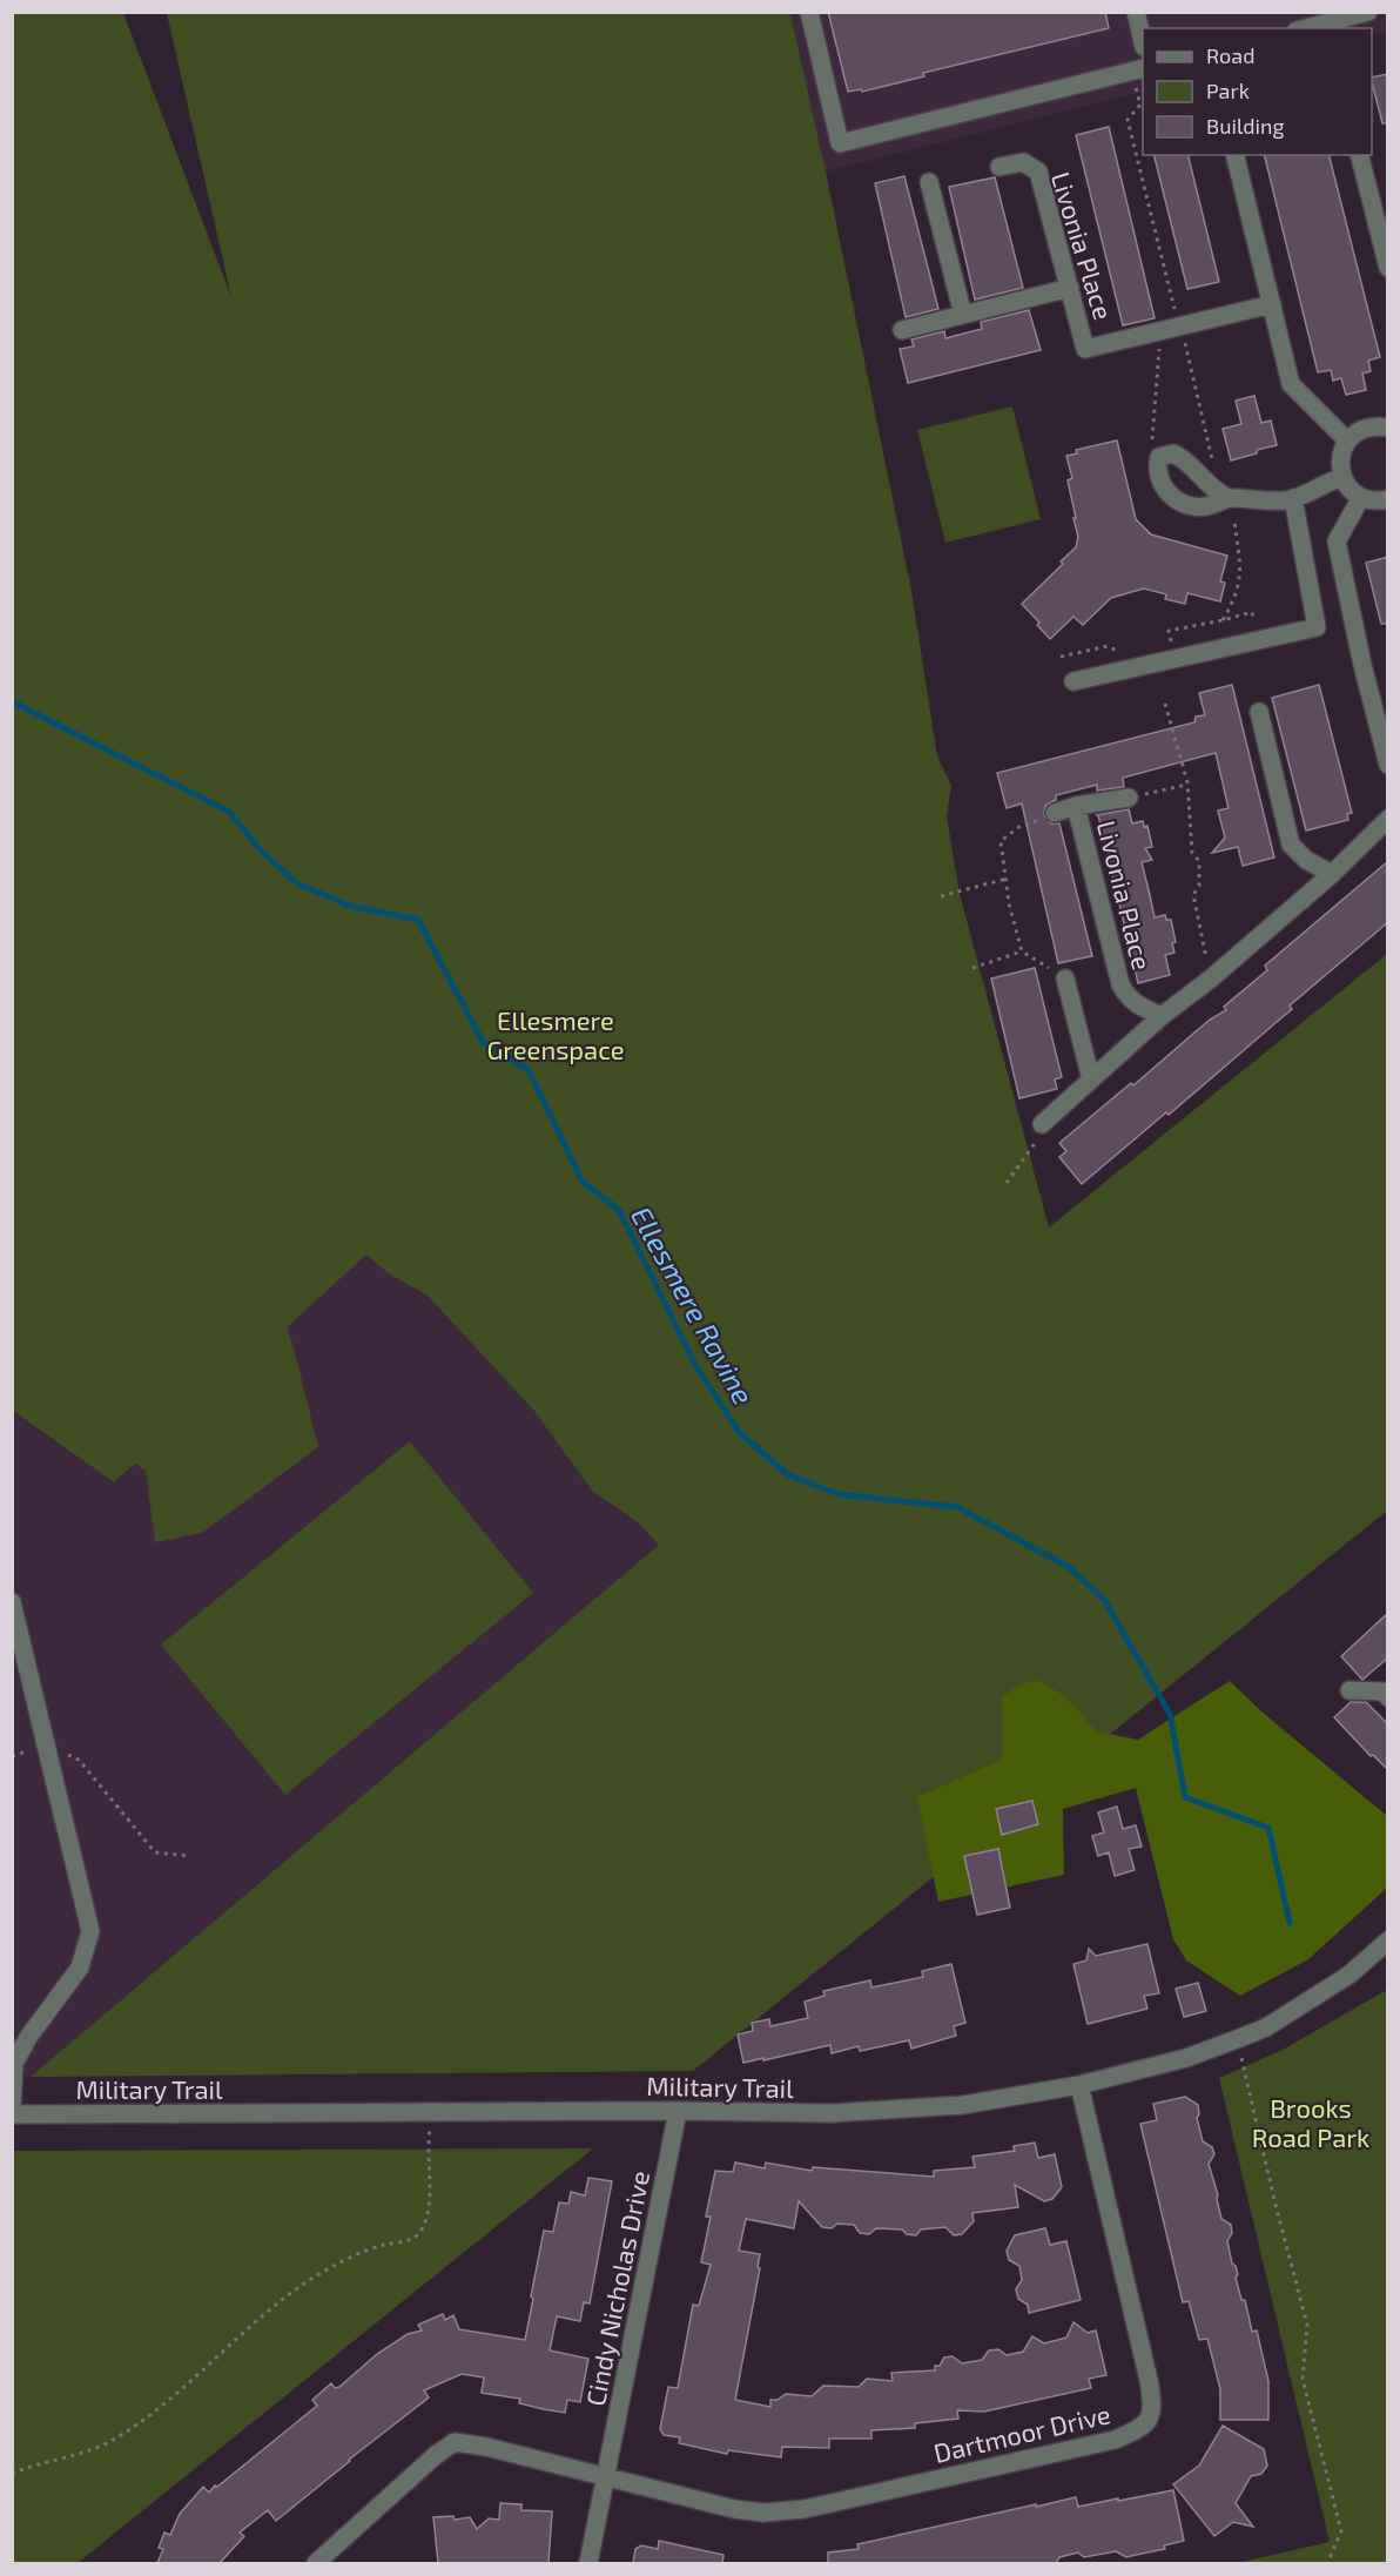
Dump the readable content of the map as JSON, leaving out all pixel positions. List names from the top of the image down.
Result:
{
  "streets": {
    "street": [
      "Livonia Place",
      "Military Trail",
      "Cindy Nicholas Drive",
      "Dartmoor Drive"
    ]
  },
  "crossings": [
    ["Military Trail", "Cindy Nicholas Drive"],
    ["Military Trail", "Dartmoor Drive"],
    ["Cindy Nicholas Drive", "Dartmoor Drive"]
  ],
  "water": ["Ellesmere Ravine"],
  "parks": ["Ellesmere Greenspace", "Brooks Road Park"],
  "legend": ["Road", "Park", "Building"]
}
